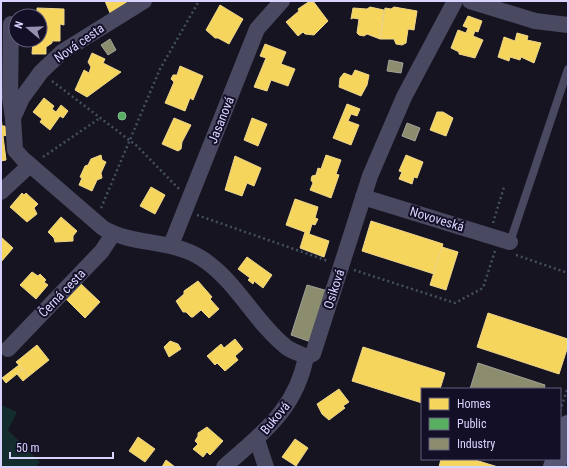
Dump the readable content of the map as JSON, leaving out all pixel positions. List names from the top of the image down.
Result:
{
  "streets": {
    "street": [
      "Nová cesta",
      "Jasanová",
      "Novoveská",
      "Osiková",
      "Černá cesta",
      "Buková"
    ]
  },
  "crossings": [
    ["Nová cesta", "Černá cesta"],
    ["Novoveská", "Osiková"],
    ["Osiková", "Buková"]
  ],
  "legend": ["Homes", "Public", "Industry"],
  "scale_bar": "50 m",
  "north": "left"
}
